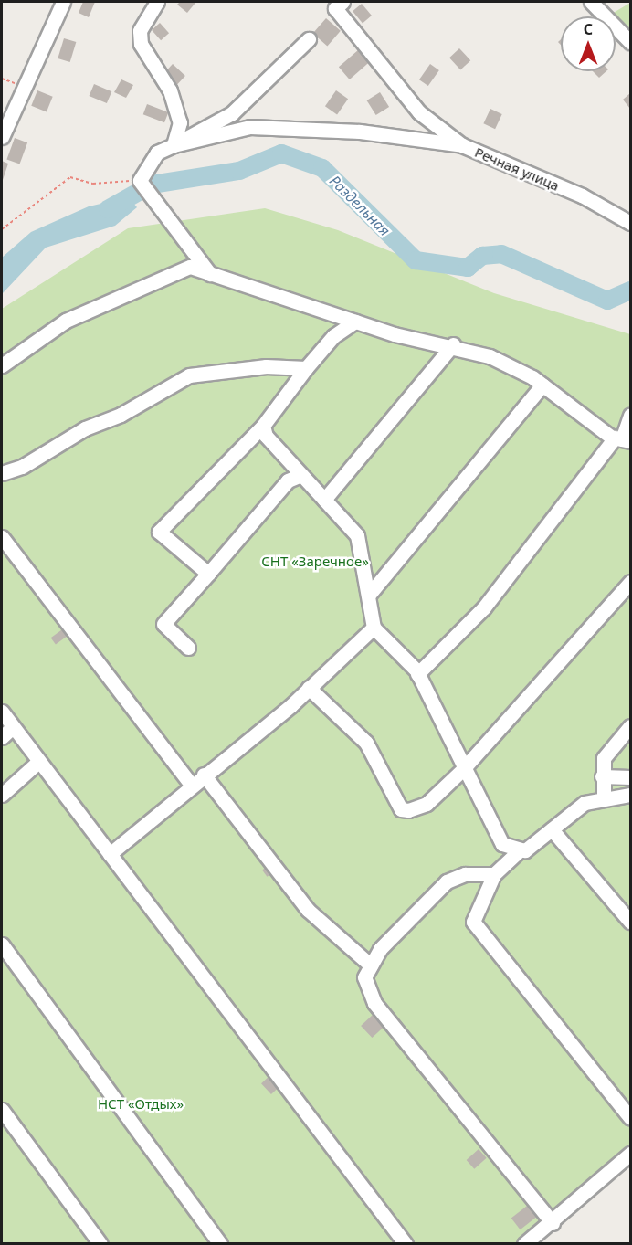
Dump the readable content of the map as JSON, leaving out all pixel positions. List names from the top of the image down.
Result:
{
  "streets": {
    "street": ["Речная улица"]
  },
  "water": ["Раздельная"],
  "parks": ["СНТ «Заречное»", "НСТ «Отдых»"],
  "north": "top"
}
